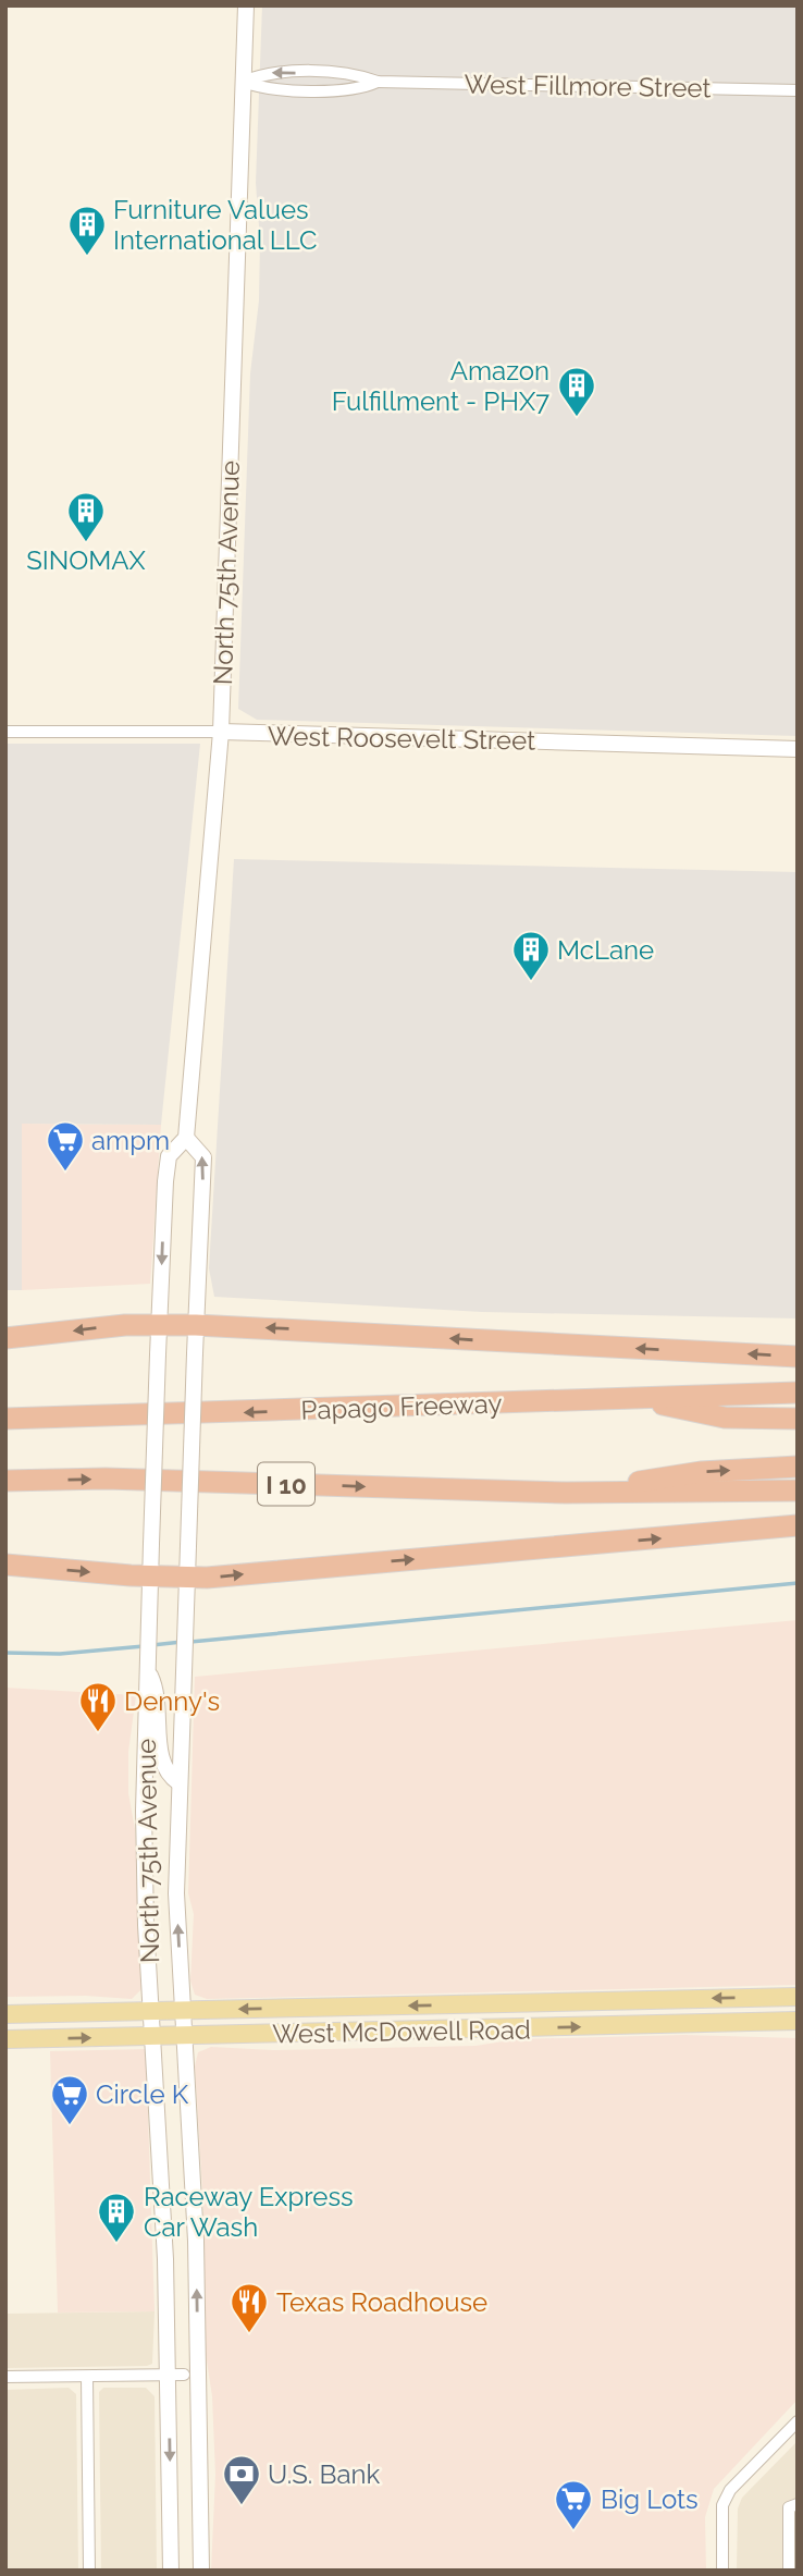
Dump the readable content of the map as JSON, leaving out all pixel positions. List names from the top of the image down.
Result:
{
  "streets": {
    "highway": ["Papago Freeway", "I 10"],
    "main road": ["North 75th Avenue", "West Roosevelt Street", "West McDowell Road"],
    "street": ["West Fillmore Street"]
  },
  "crossings": [
    ["West Fillmore Street", "North 75th Avenue"],
    ["North 75th Avenue", "West Roosevelt Street"],
    ["North 75th Avenue", "West McDowell Road"]
  ],
  "places": {
    "building": [
      "Furniture Values International LLC",
      "Amazon Fulfillment - PHX7",
      "SINOMAX",
      "McLane",
      "Raceway Express Car Wash"
    ],
    "supermarket": ["ampm", "Circle K", "Big Lots"],
    "restaurant": ["Denny's", "Texas Roadhouse"],
    "bank": ["U.S. Bank"]
  }
}
